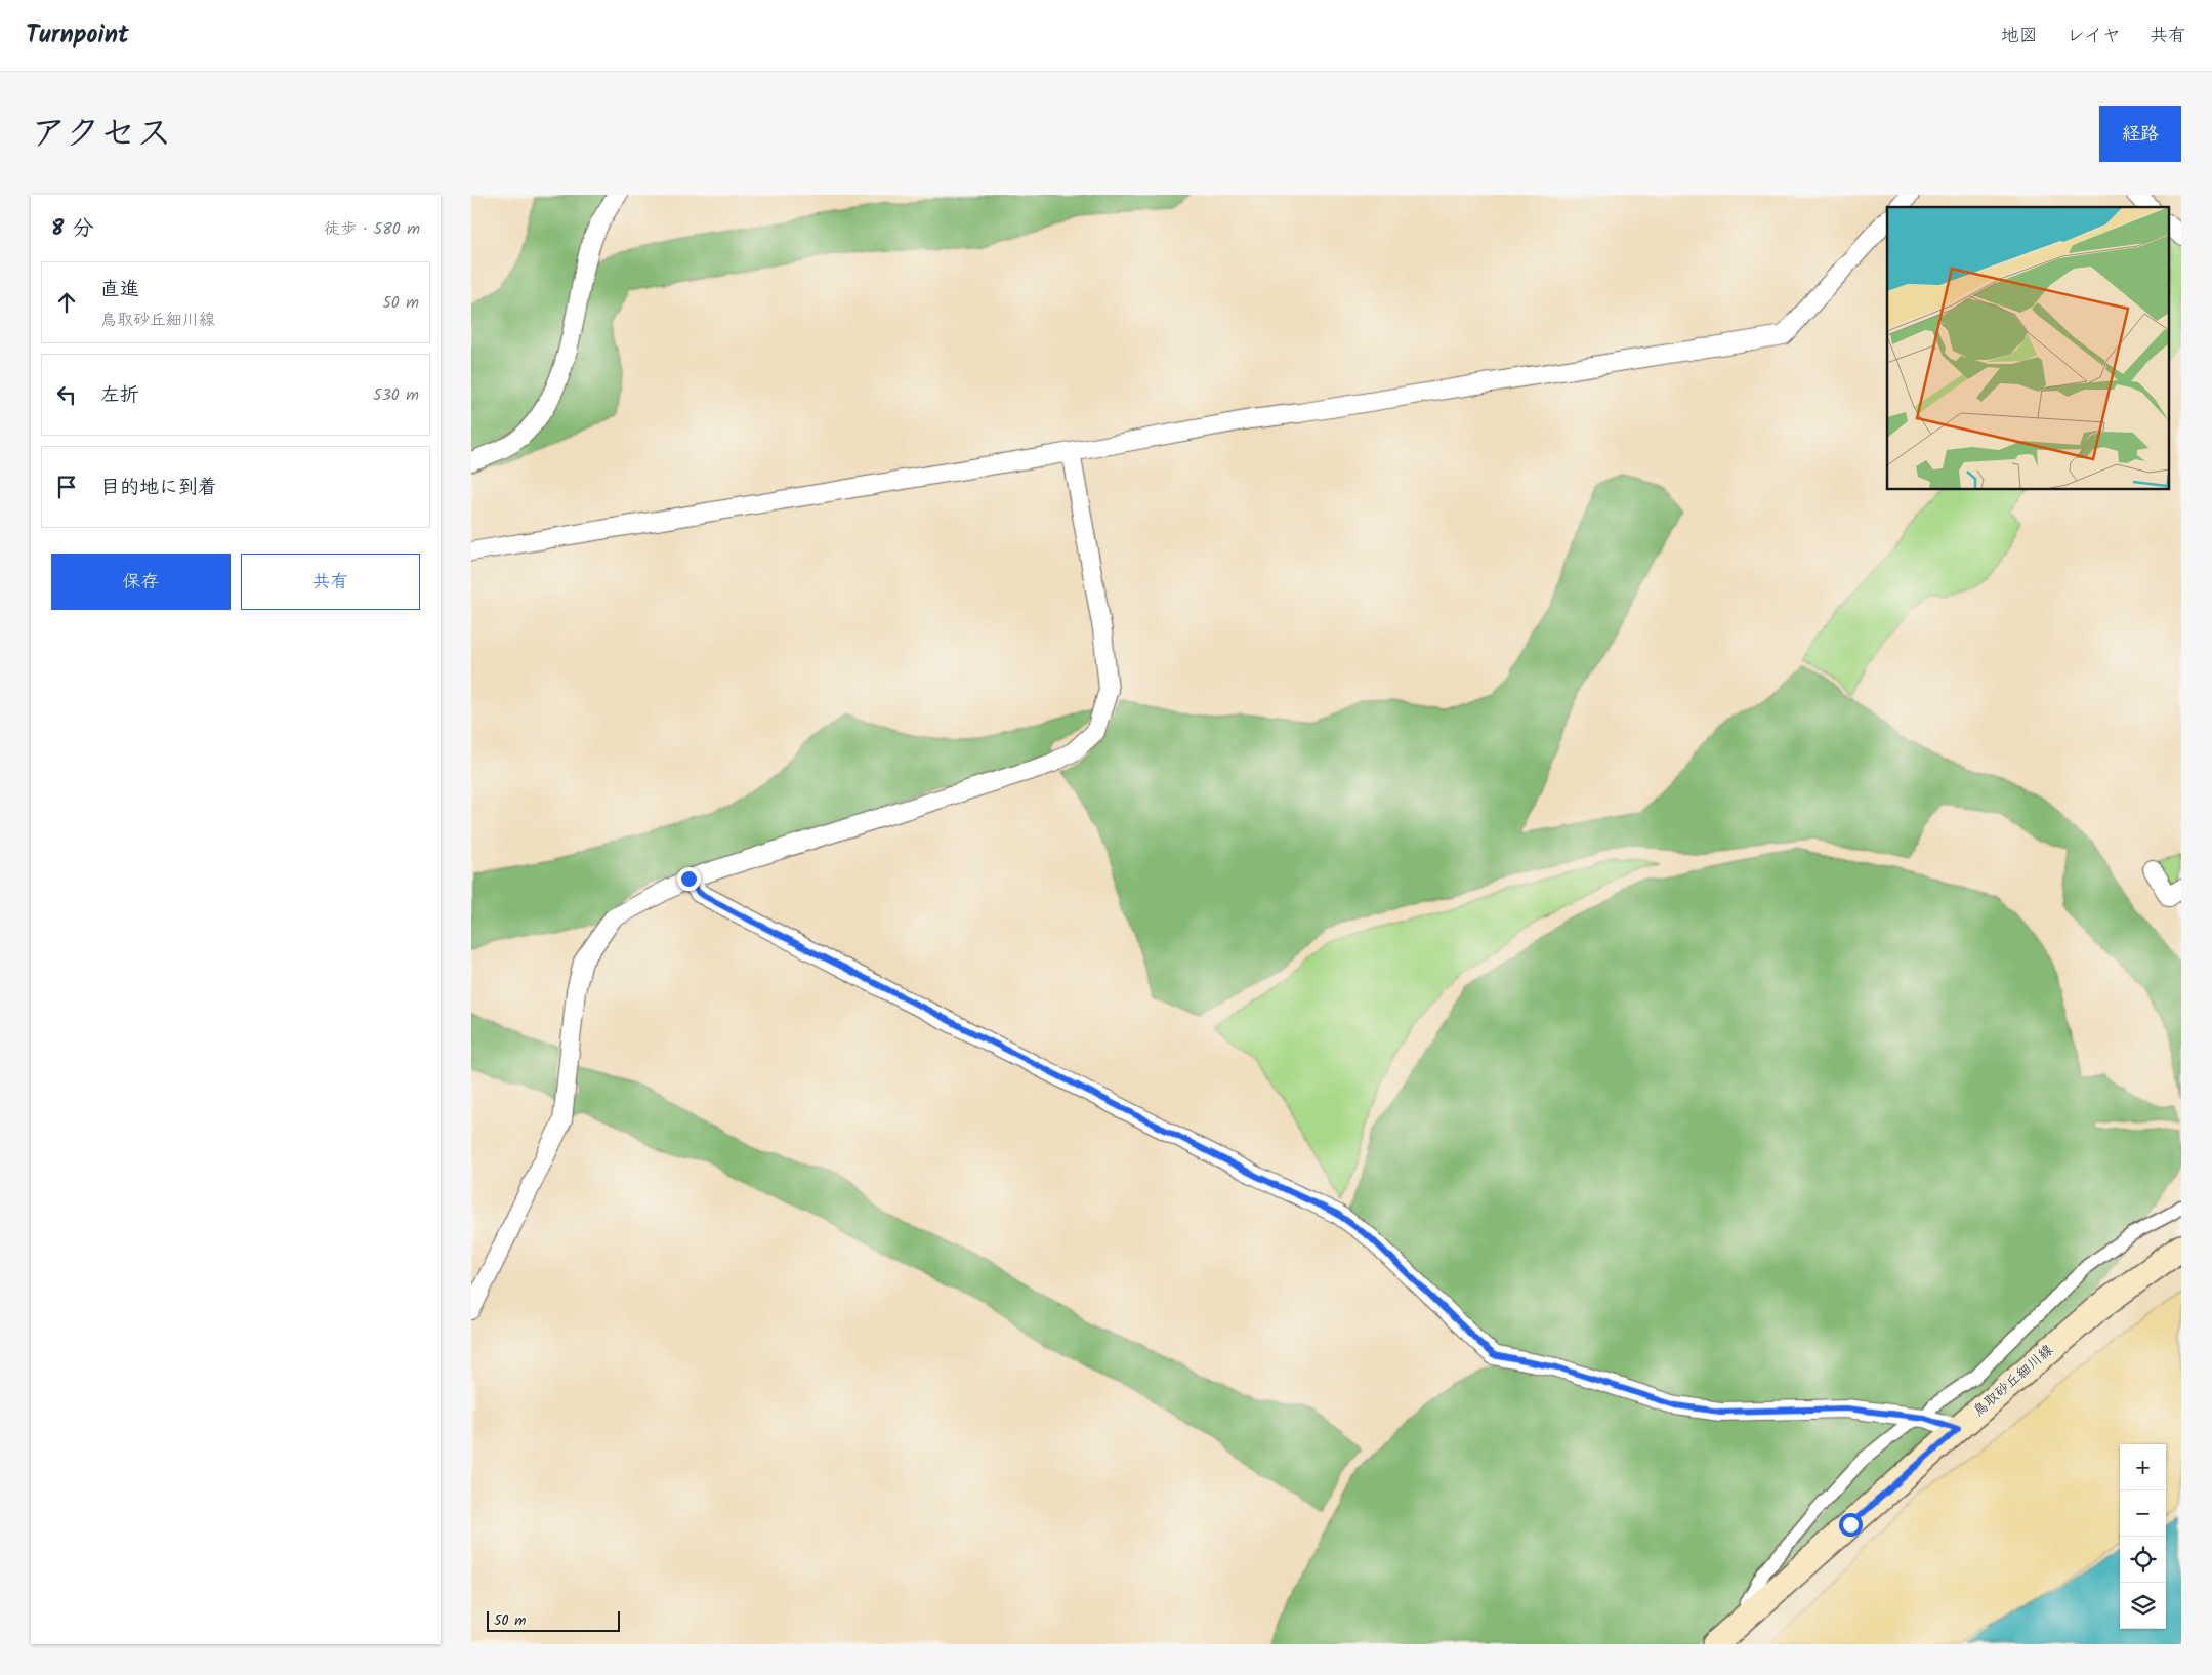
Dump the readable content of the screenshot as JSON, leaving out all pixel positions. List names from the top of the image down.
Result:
{
  "streets": {
    "main road": ["鳥取砂丘細川線"]
  },
  "scale_bar": "50 m",
  "page": {
    "header": "Turnpoint",
    "nav": ["地図", "レイヤ", "共有"],
    "title": "アクセス",
    "buttons": [
      "経路",
      ["保存", "共有"]
    ],
    "heading": ["8 分", "徒歩 · 580 m"],
    "list": [
      ["直進", "鳥取砂丘細川線", "50 m"],
      ["左折", "530 m"],
      "目的地に到着"
    ],
    "map_buttons": ["+", "−"],
    "scale": "50 m"
  }
}
